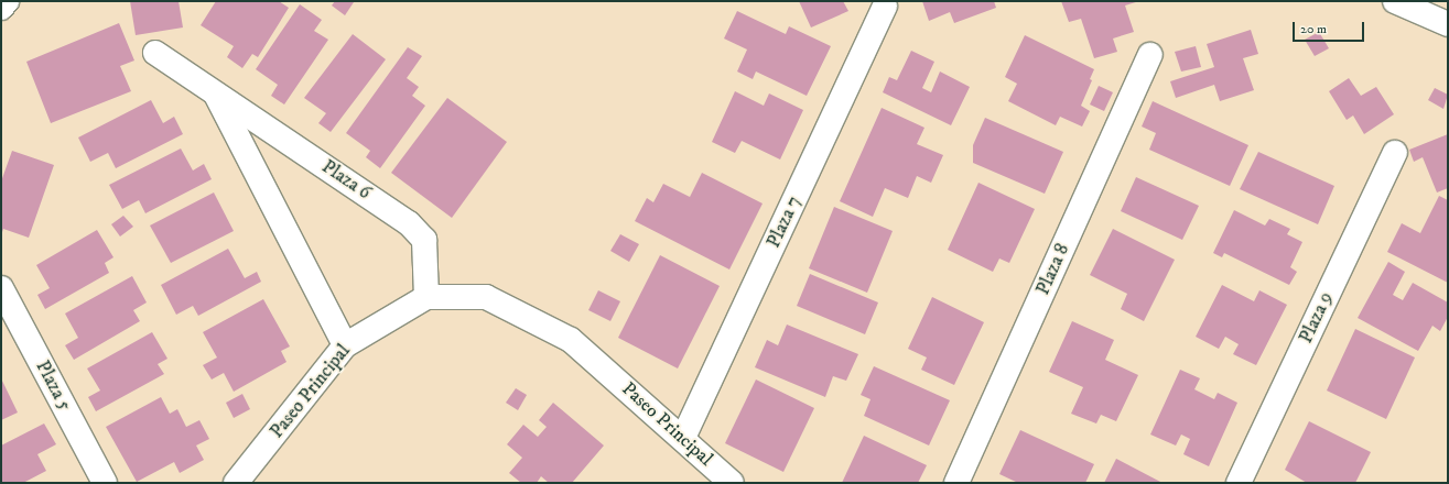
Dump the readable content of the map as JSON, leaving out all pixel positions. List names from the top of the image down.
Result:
{
  "streets": {
    "street": [
      "Plaza 6",
      "Plaza 7",
      "Plaza 8",
      "Plaza 9",
      "Plaza 5",
      "Paseo Principal"
    ]
  },
  "crossings": [
    ["Plaza 6", "Paseo Principal"],
    ["Plaza 7", "Paseo Principal"]
  ],
  "scale_bar": "20 m"
}
